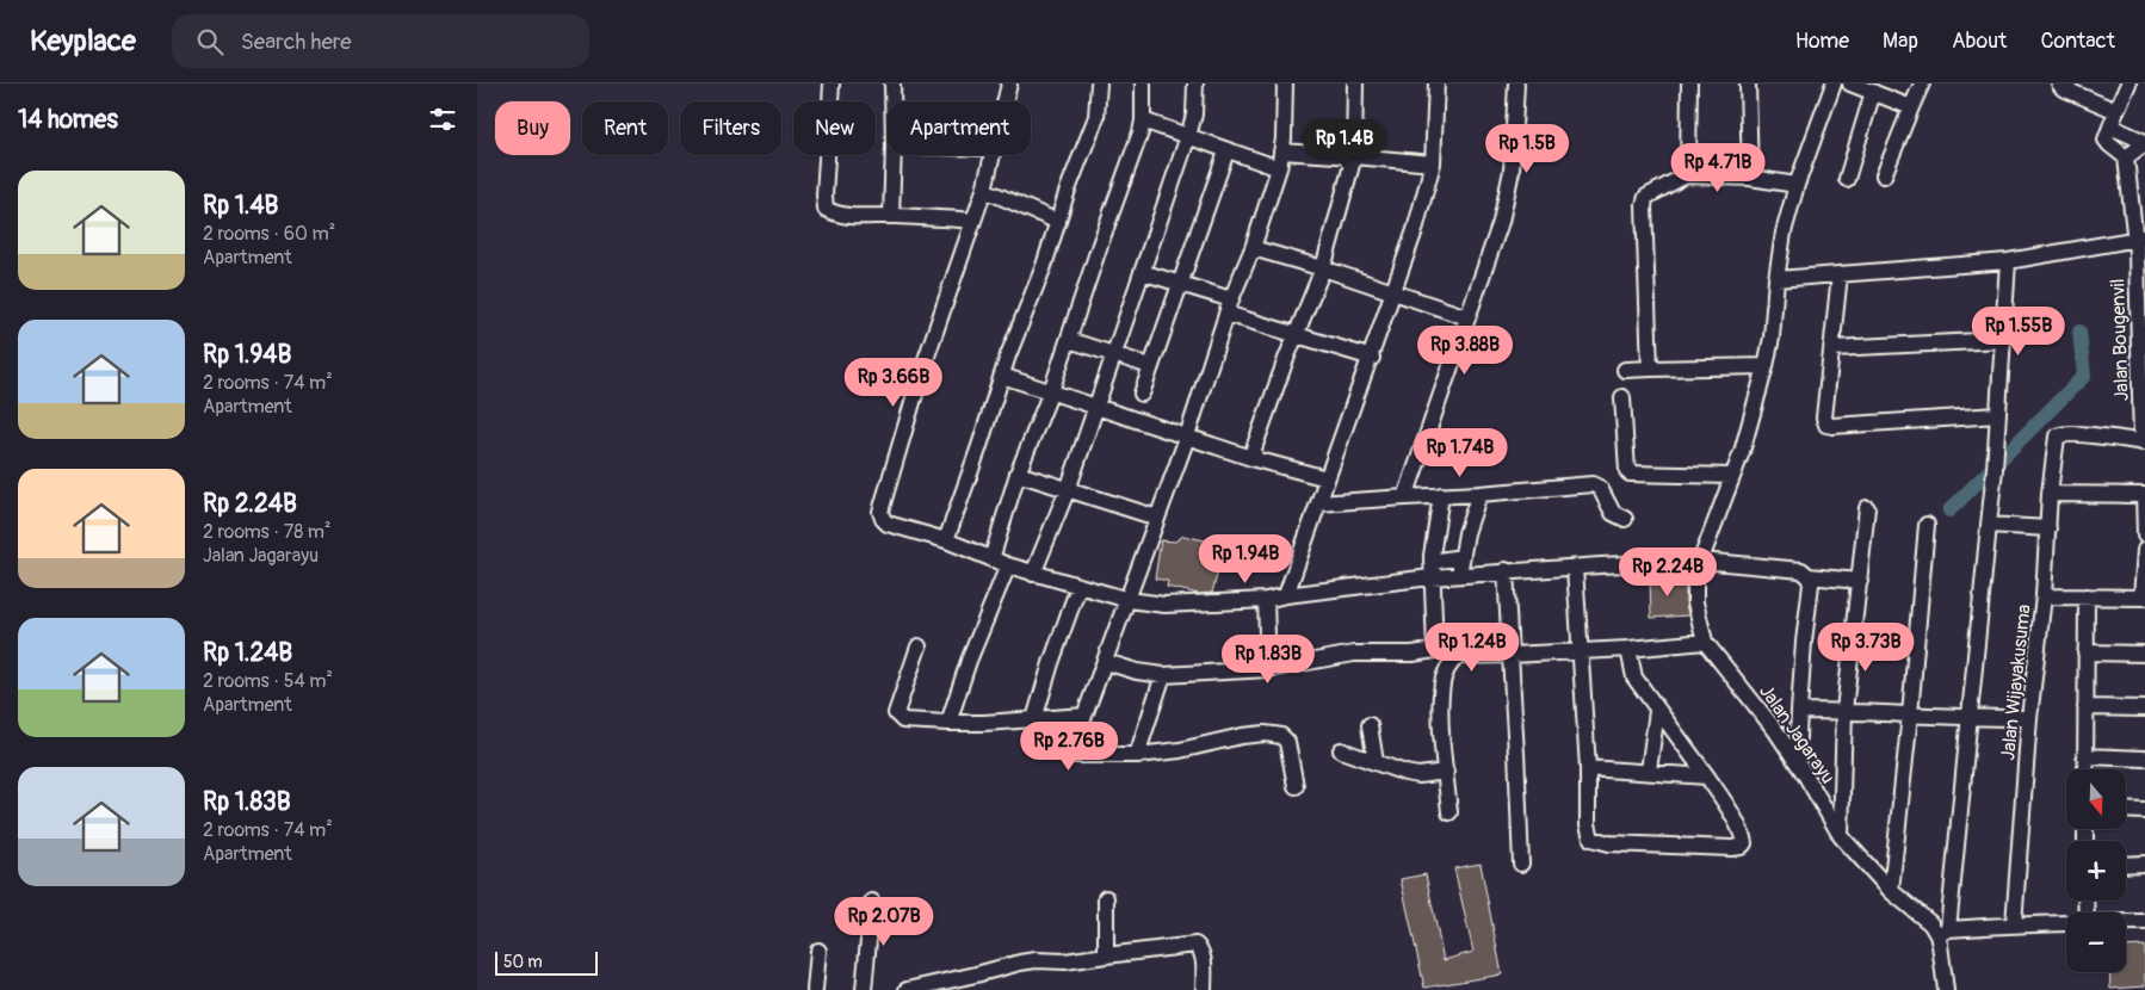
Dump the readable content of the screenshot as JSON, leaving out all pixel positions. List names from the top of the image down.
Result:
{
  "streets": {
    "street": ["Jalan Bougenvil", "Jalan Wijayakusuma", "Jalan Jagarayu"]
  },
  "crossings": [
    ["Jalan Bougenvil", "Jalan Wijayakusuma"]
  ],
  "scale_bar": "50 m",
  "north": "bottom",
  "page": {
    "header": "Keyplace",
    "search": "Search here",
    "nav": [
      "Home",
      "Map",
      "About",
      "Contact"
    ],
    "heading": "14 homes",
    "chip": [
      "Buy",
      "Rent",
      "Filters",
      "New",
      "Apartment"
    ],
    "price": [
      "Rp 1.4B",
      "Rp 1.5B",
      "Rp 4.71B",
      "Rp 1.55B",
      "Rp 3.88B",
      "Rp 3.66B",
      "Rp 1.74B",
      "Rp 1.94B",
      "Rp 2.24B",
      "Rp 1.24B",
      "Rp 3.73B",
      "Rp 1.83B",
      "Rp 2.76B",
      "Rp 2.07B"
    ],
    "list": [
      {
        "name": "Rp 1.4B",
        "note": "2 rooms · 60 m² · Apartment"
      },
      {
        "name": "Rp 1.94B",
        "note": "2 rooms · 74 m² · Apartment"
      },
      {
        "name": "Rp 2.24B",
        "note": "2 rooms · 78 m² · Jalan Jagarayu"
      },
      {
        "name": "Rp 1.24B",
        "note": "2 rooms · 54 m² · Apartment"
      },
      {
        "name": "Rp 1.83B",
        "note": "2 rooms · 74 m² · Apartment"
      }
    ],
    "map_buttons": ["+", "−"],
    "scale": "50 m"
  }
}
